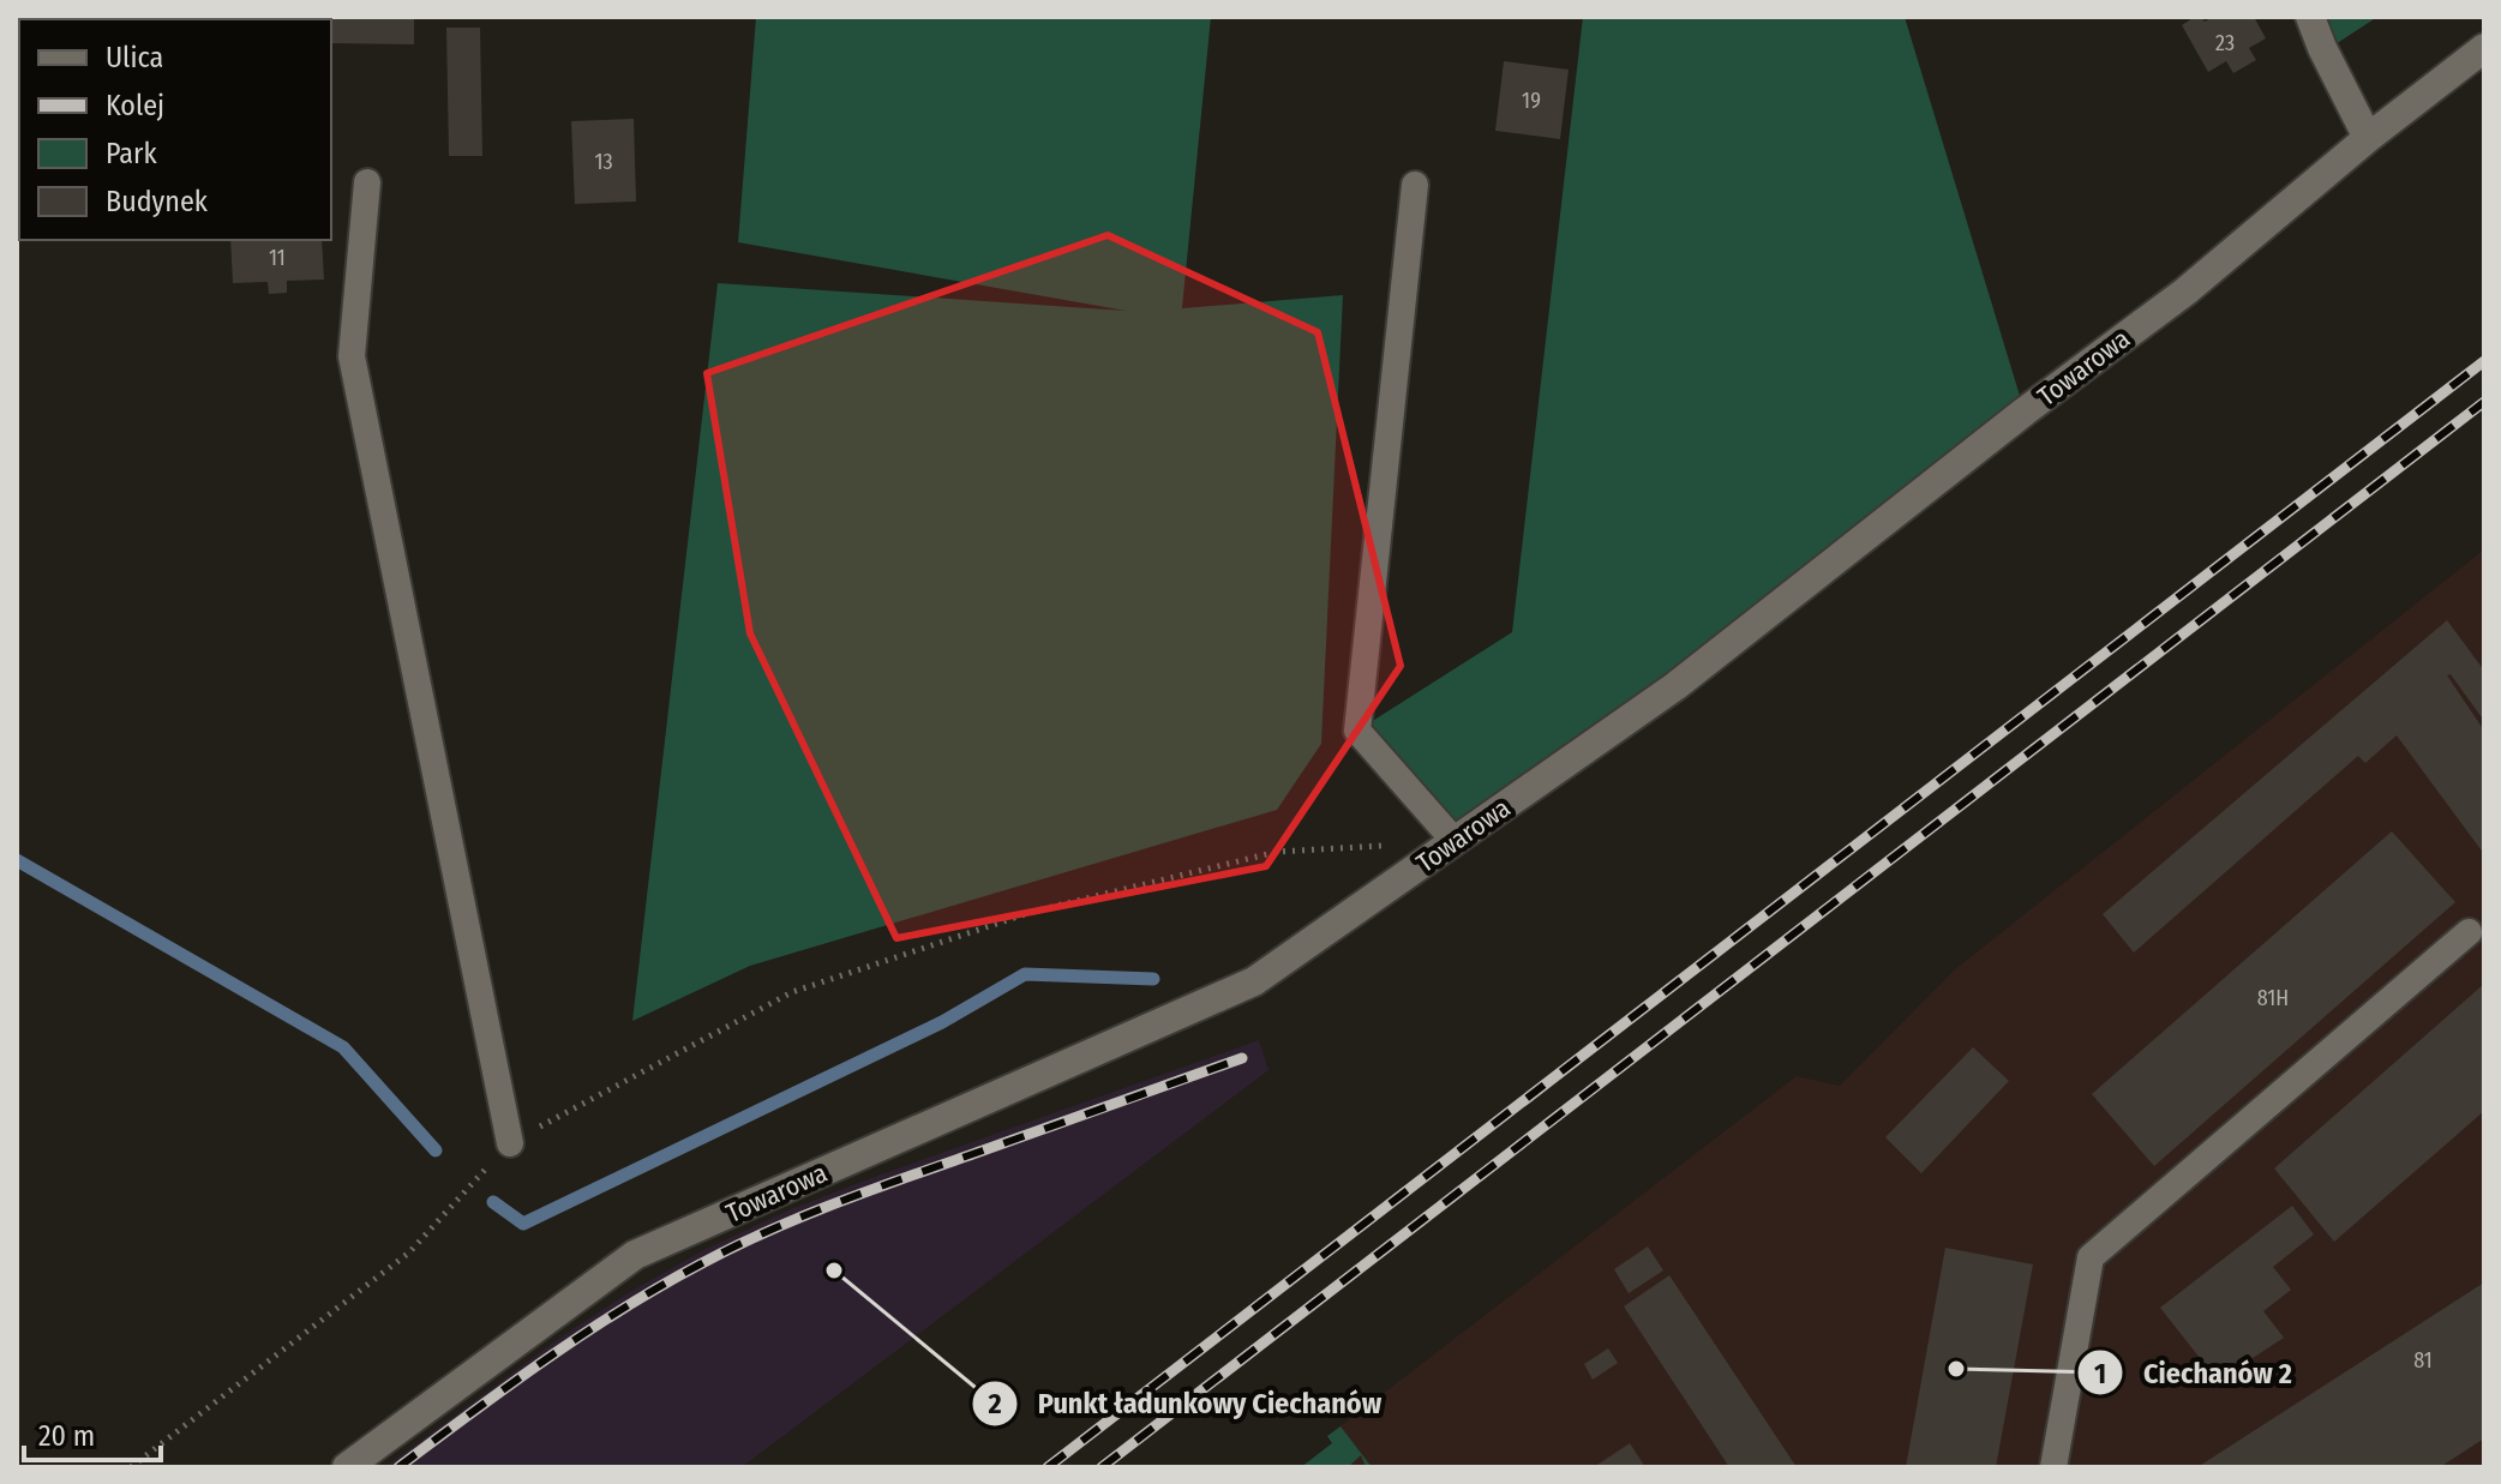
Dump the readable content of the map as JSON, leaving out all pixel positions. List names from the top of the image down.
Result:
{
  "streets": {
    "street": ["Towarowa"]
  },
  "places": ["Punkt ładunkowy Ciechanów", "Ciechanów 2"],
  "house_numbers": [
    "23",
    "19",
    "13",
    "11",
    "81H",
    "81"
  ],
  "legend": [
    "Ulica",
    "Kolej",
    "Park",
    "Budynek"
  ],
  "scale_bar": "20 m"
}
